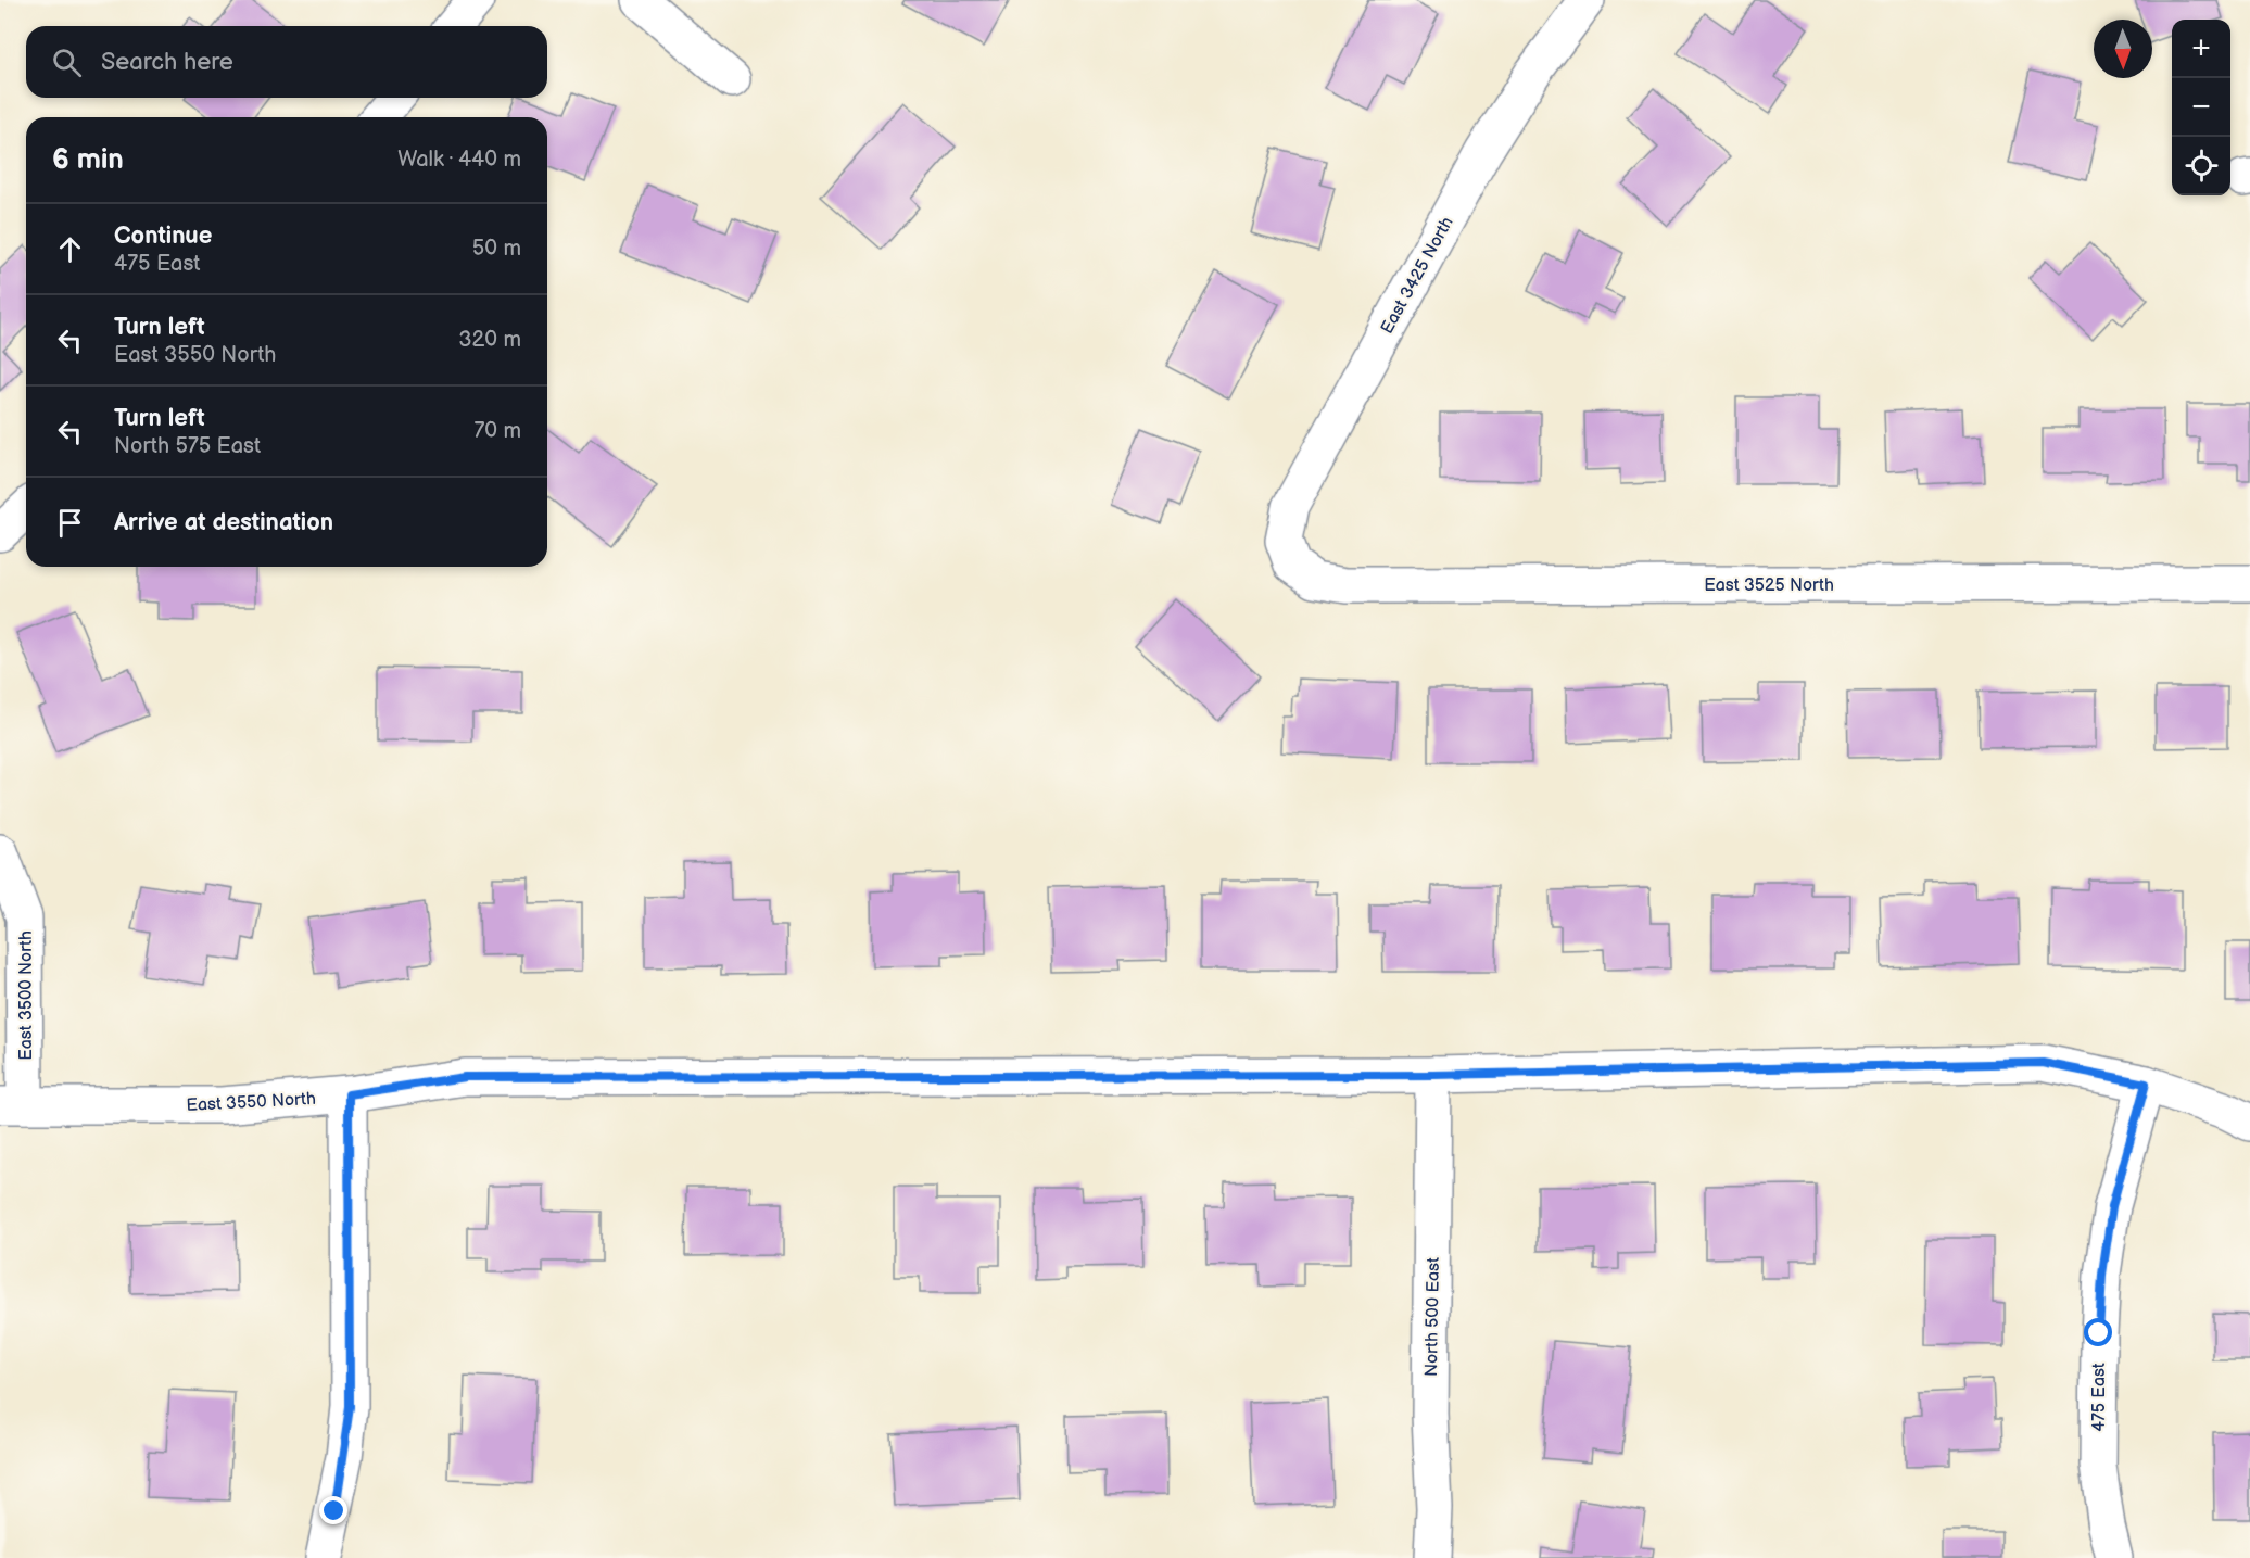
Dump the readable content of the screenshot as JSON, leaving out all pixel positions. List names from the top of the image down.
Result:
{
  "streets": {
    "street": [
      "East 3425 North",
      "East 3525 North",
      "East 3500 North",
      "East 3550 North",
      "North 500 East",
      "475 East"
    ]
  },
  "crossings": [
    ["East 3425 North", "East 3525 North"],
    ["East 3500 North", "East 3550 North"],
    ["East 3550 North", "North 500 East"],
    ["East 3550 North", "475 East"]
  ],
  "north": "bottom",
  "page": {
    "map_buttons": ["+", "−"],
    "search": "Search here",
    "heading": ["6 min", "Walk · 440 m"],
    "list": [
      ["Continue", "475 East", "50 m"],
      ["Turn left", "East 3550 North", "320 m"],
      ["Turn left", "North 575 East", "70 m"],
      "Arrive at destination"
    ]
  }
}
